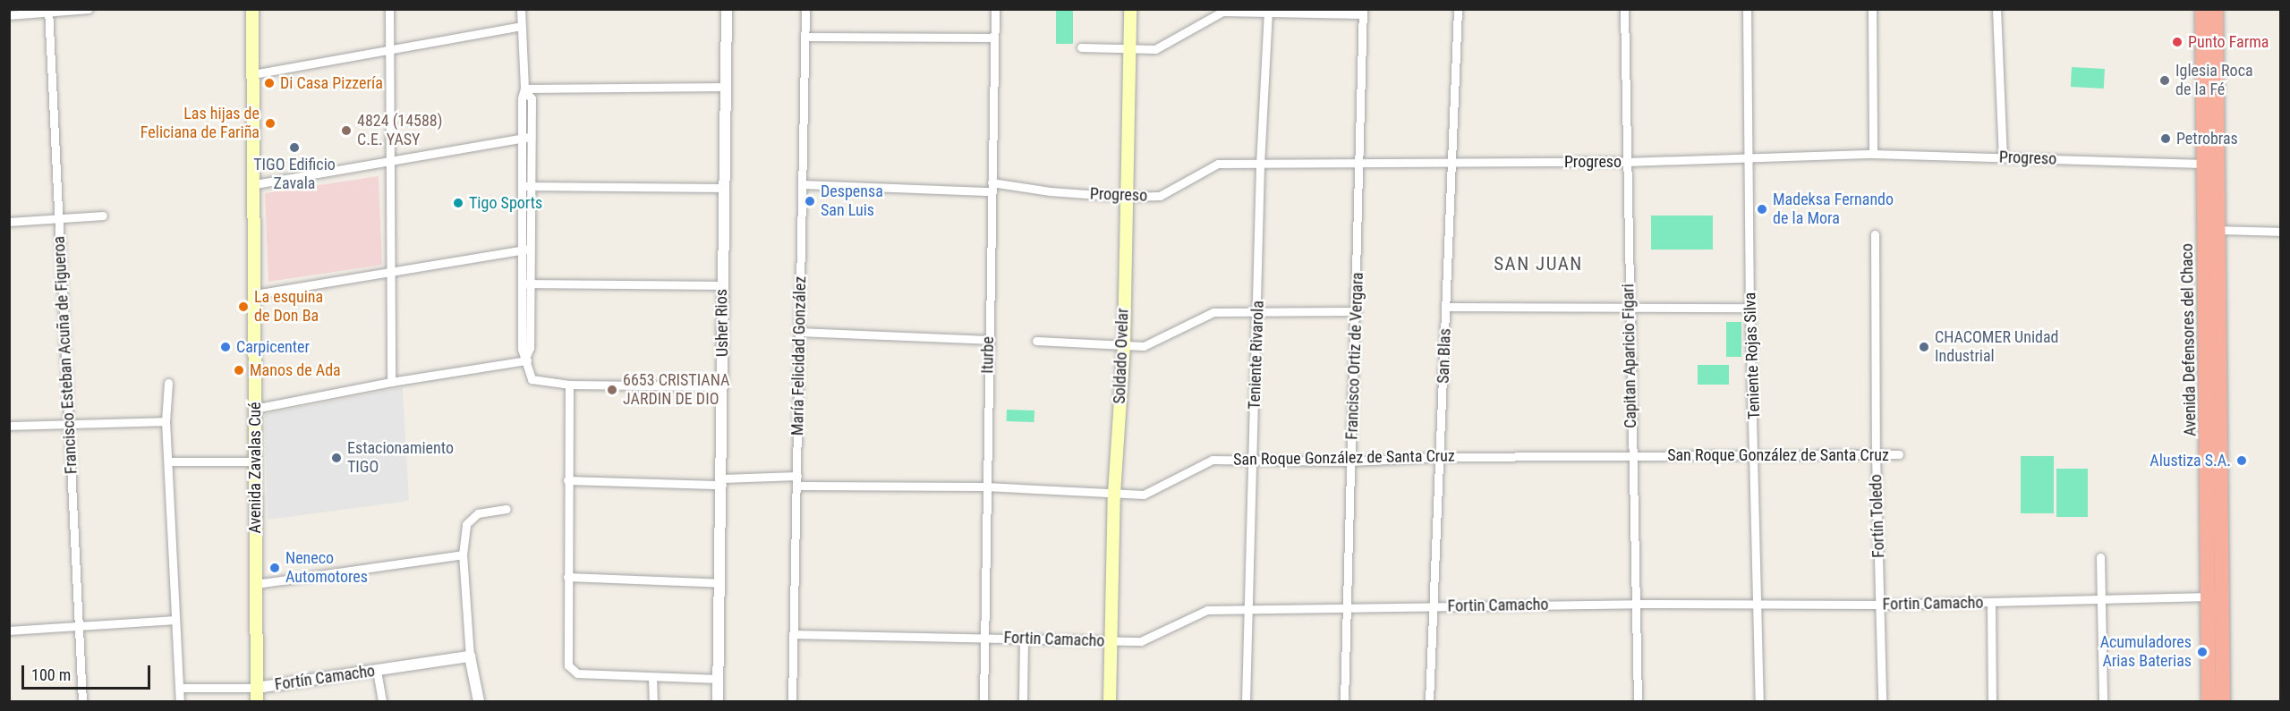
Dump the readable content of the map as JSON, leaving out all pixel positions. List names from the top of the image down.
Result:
{
  "streets": {
    "highway": ["Avenida Defensores del Chaco"],
    "main road": ["Soldado Ovelar", "Avenida Zavalas Cué"],
    "street": [
      "Progreso",
      "Usher Rios",
      "Francisco Esteban Acuña de Figueroa",
      "Iturbe",
      "Teniente Rivarola",
      "María Felicidad González",
      "Francisco Ortiz de Vergara",
      "San Blas",
      "Capitan Aparicio Figari",
      "Teniente Rojas Silva",
      "San Roque González de Santa Cruz",
      "Fortín Toledo",
      "Fortin Camacho",
      "Fortín Camacho"
    ]
  },
  "crossings": [
    ["Progreso", "Avenida Defensores del Chaco"],
    ["Progreso", "Iturbe"],
    ["Progreso", "Teniente Rivarola"],
    ["Progreso", "Soldado Ovelar"],
    ["Progreso", "Francisco Ortiz de Vergara"],
    ["Progreso", "San Blas"],
    ["Progreso", "Capitan Aparicio Figari"],
    ["Progreso", "Teniente Rojas Silva"],
    ["Avenida Defensores del Chaco", "Fortin Camacho"],
    ["Iturbe", "San Roque González de Santa Cruz"],
    ["Iturbe", "Fortin Camacho"],
    ["Teniente Rivarola", "San Roque González de Santa Cruz"],
    ["Teniente Rivarola", "Fortin Camacho"],
    ["María Felicidad González", "San Roque González de Santa Cruz"],
    ["María Felicidad González", "Fortin Camacho"],
    ["Soldado Ovelar", "San Roque González de Santa Cruz"],
    ["Soldado Ovelar", "Fortin Camacho"],
    ["Francisco Ortiz de Vergara", "San Roque González de Santa Cruz"],
    ["Francisco Ortiz de Vergara", "Fortin Camacho"],
    ["San Blas", "San Roque González de Santa Cruz"],
    ["San Blas", "Fortin Camacho"],
    ["Capitan Aparicio Figari", "San Roque González de Santa Cruz"],
    ["Capitan Aparicio Figari", "Fortin Camacho"],
    ["Teniente Rojas Silva", "San Roque González de Santa Cruz"],
    ["Teniente Rojas Silva", "Fortin Camacho"],
    ["San Roque González de Santa Cruz", "Fortín Toledo"],
    ["Avenida Zavalas Cué", "Fortín Camacho"],
    ["Fortín Toledo", "Fortin Camacho"]
  ],
  "districts": ["SAN JUAN"],
  "places": [
    "Punto Farma",
    "Iglesia Roca de la Fé",
    "Di Casa Pizzería",
    "Las hijas de Feliciana de Fariña",
    "4824 (14588) C.E. YASY",
    "Petrobras",
    "TIGO Edificio Zavala",
    "Despensa San Luis",
    "Tigo Sports",
    "Madeksa Fernando de la Mora",
    "La esquina de Don Ba",
    "Carpicenter",
    "CHACOMER Unidad Industrial",
    "Manos de Ada",
    "6653 CRISTIANA JARDIN DE DIO",
    "Estacionamiento TIGO",
    "Alustiza S.A.",
    "Neneco Automotores",
    "Acumuladores Arias Baterias"
  ],
  "scale_bar": "100 m"
}
